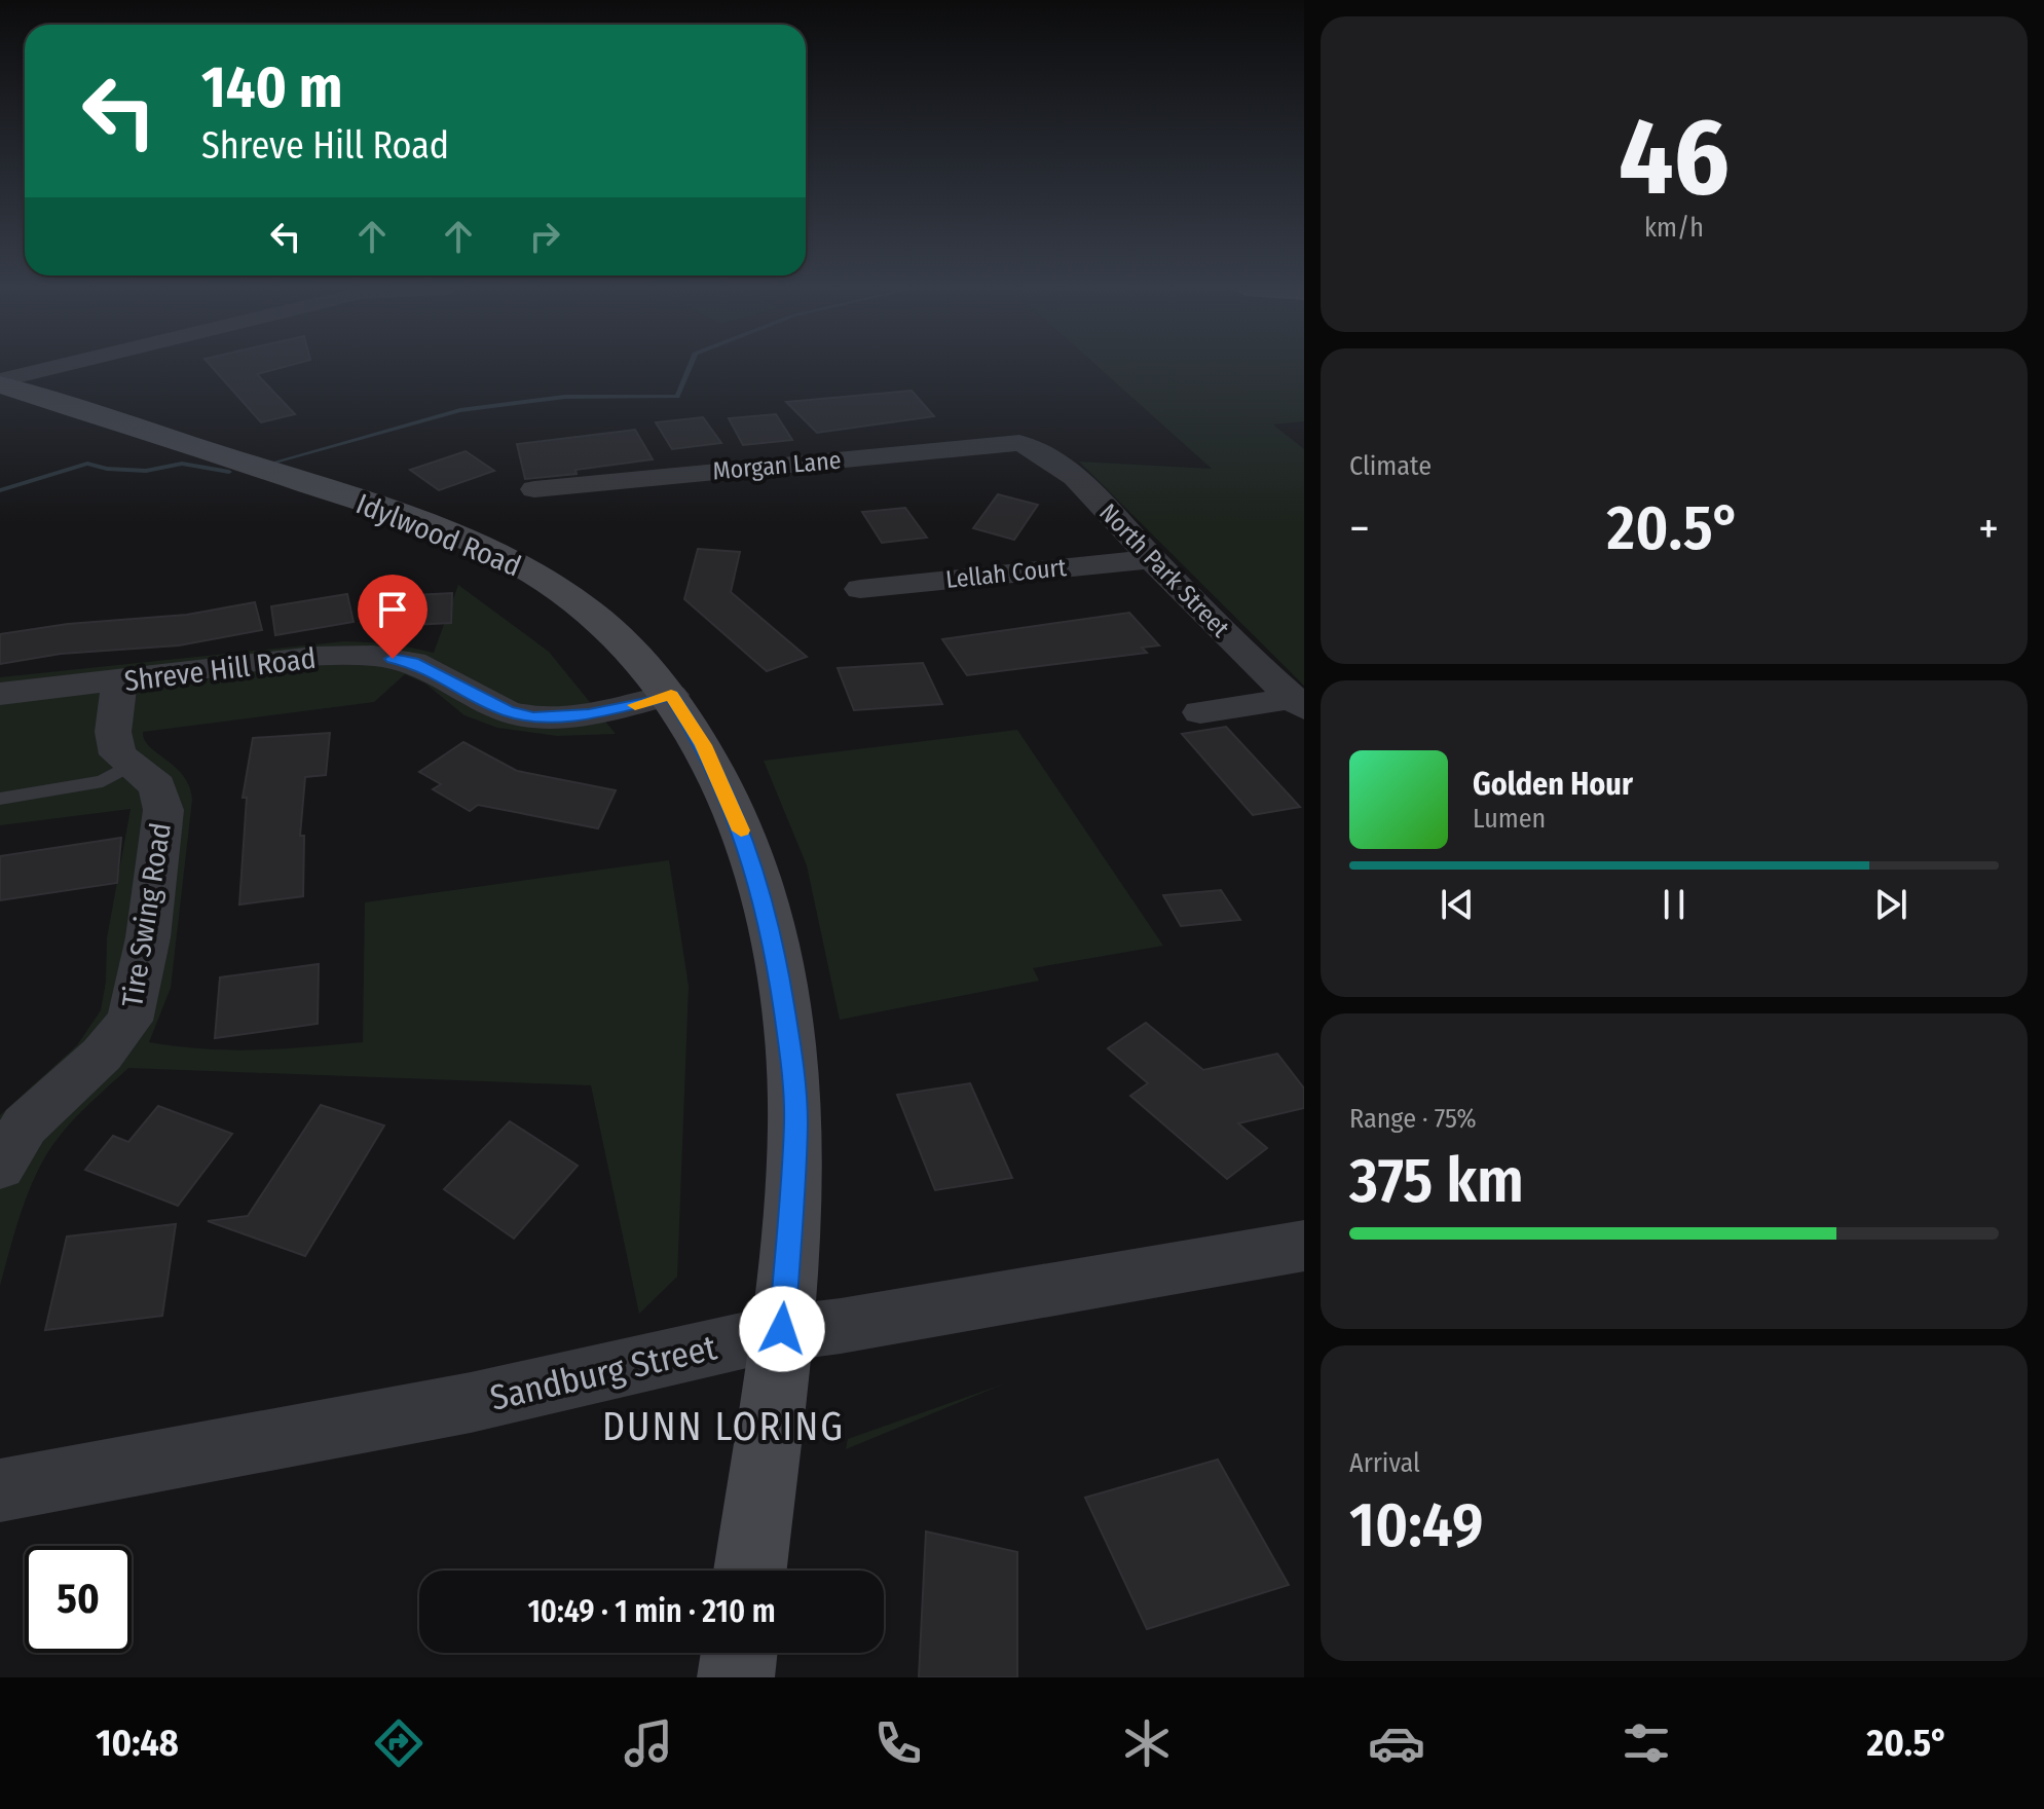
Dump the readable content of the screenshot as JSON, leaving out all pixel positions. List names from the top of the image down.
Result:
{
  "streets": {
    "main road": ["Idylwood Road"],
    "street": [
      "Morgan Lane",
      "North Park Street",
      "Lellah Court",
      "Shreve Hill Road",
      "Tire Swing Road",
      "Sandburg Street"
    ]
  },
  "crossings": [
    ["Morgan Lane", "North Park Street"],
    ["Idylwood Road", "Shreve Hill Road"],
    ["Idylwood Road", "Sandburg Street"],
    ["North Park Street", "Lellah Court"],
    ["Shreve Hill Road", "Tire Swing Road"]
  ],
  "districts": ["DUNN LORING"],
  "page": {
    "tile": [
      ["46", "km/h"],
      "Climate",
      ["Range · 75%", "375 km"],
      ["Arrival", "10:49"]
    ],
    "turn": ["140 m", "Shreve Hill Road"],
    "heat": ["−", "20.5°", "+"],
    "song": ["Golden Hour", "Lumen"],
    "limit": "50",
    "trip": "10:49 · 1 min · 210 m",
    "tabs": ["10:48", "20.5°"]
  }
}
